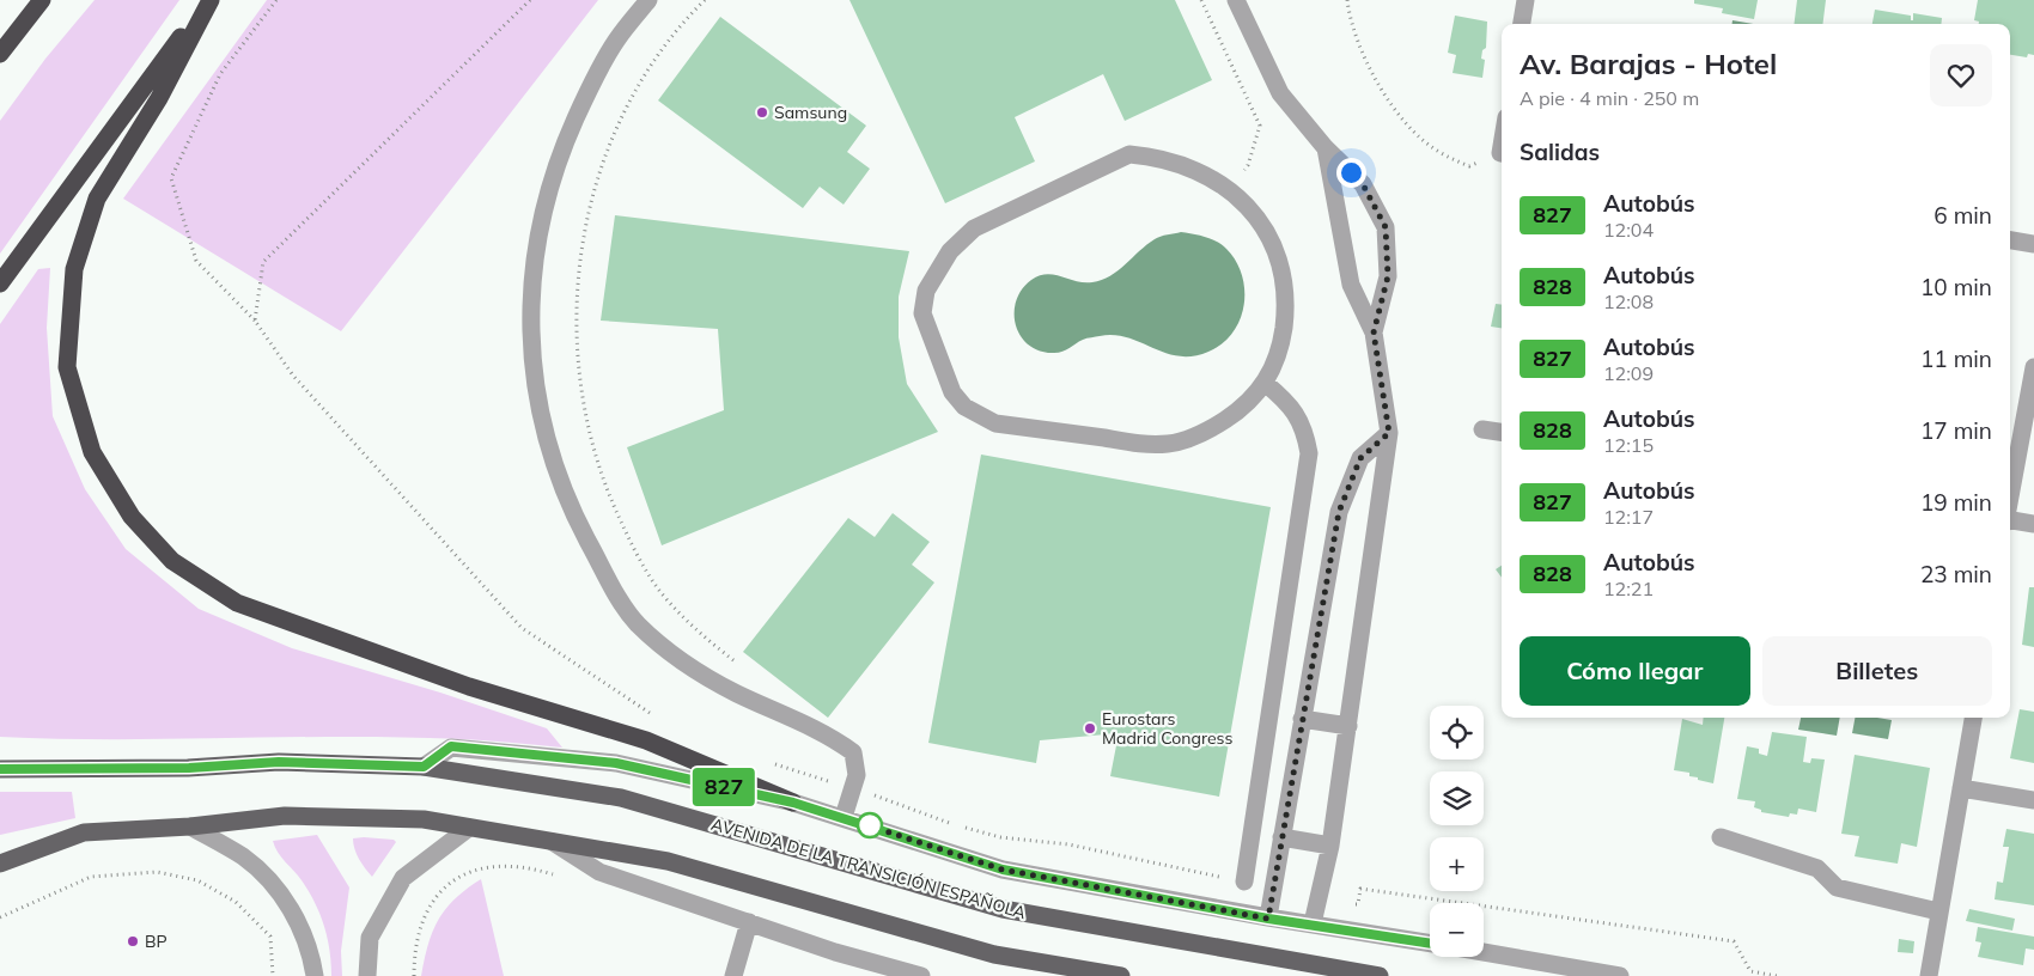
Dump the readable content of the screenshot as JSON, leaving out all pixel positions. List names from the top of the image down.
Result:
{
  "streets": {
    "main road": ["AVENIDA DE LA TRANSICIÓN ESPAÑOLA"]
  },
  "places": ["Samsung", "Eurostars Madrid Congress", "BP"],
  "lines": ["bus line 827"],
  "page": {
    "on_map": "827",
    "heading": [
      ["Av. Barajas - Hotel", "A pie · 4 min · 250 m"],
      "Salidas"
    ],
    "list": [
      {
        "mark": "827",
        "name": "Autobús",
        "note": "12:04",
        "value": "6 min"
      },
      {
        "mark": "828",
        "name": "Autobús",
        "note": "12:08",
        "value": "10 min"
      },
      {
        "mark": "827",
        "name": "Autobús",
        "note": "12:09",
        "value": "11 min"
      },
      {
        "mark": "828",
        "name": "Autobús",
        "note": "12:15",
        "value": "17 min"
      },
      {
        "mark": "827",
        "name": "Autobús",
        "note": "12:17",
        "value": "19 min"
      },
      {
        "mark": "828",
        "name": "Autobús",
        "note": "12:21",
        "value": "23 min"
      }
    ],
    "buttons": ["Cómo llegar", "Billetes"],
    "map_buttons": ["+", "−"]
  }
}
